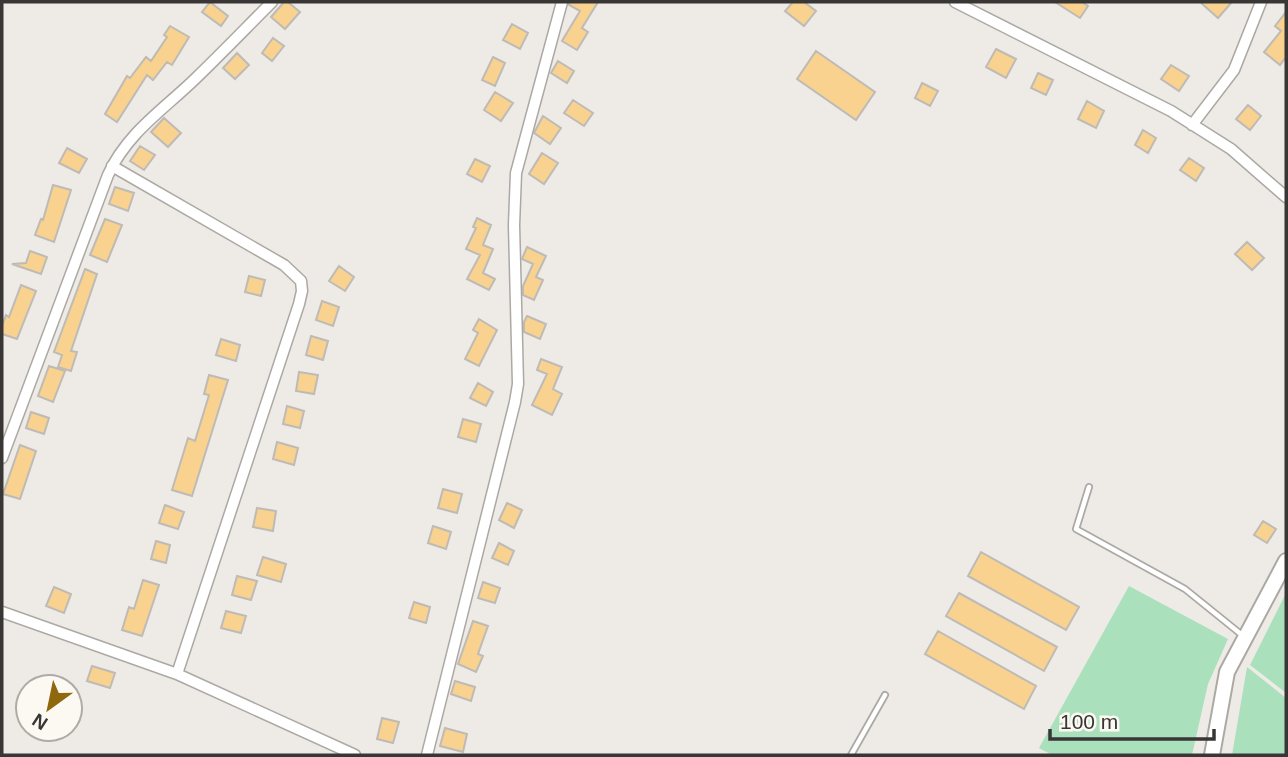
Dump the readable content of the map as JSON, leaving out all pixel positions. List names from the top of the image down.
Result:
{
  "scale_bar": "100 m",
  "north": "bottom left"
}
